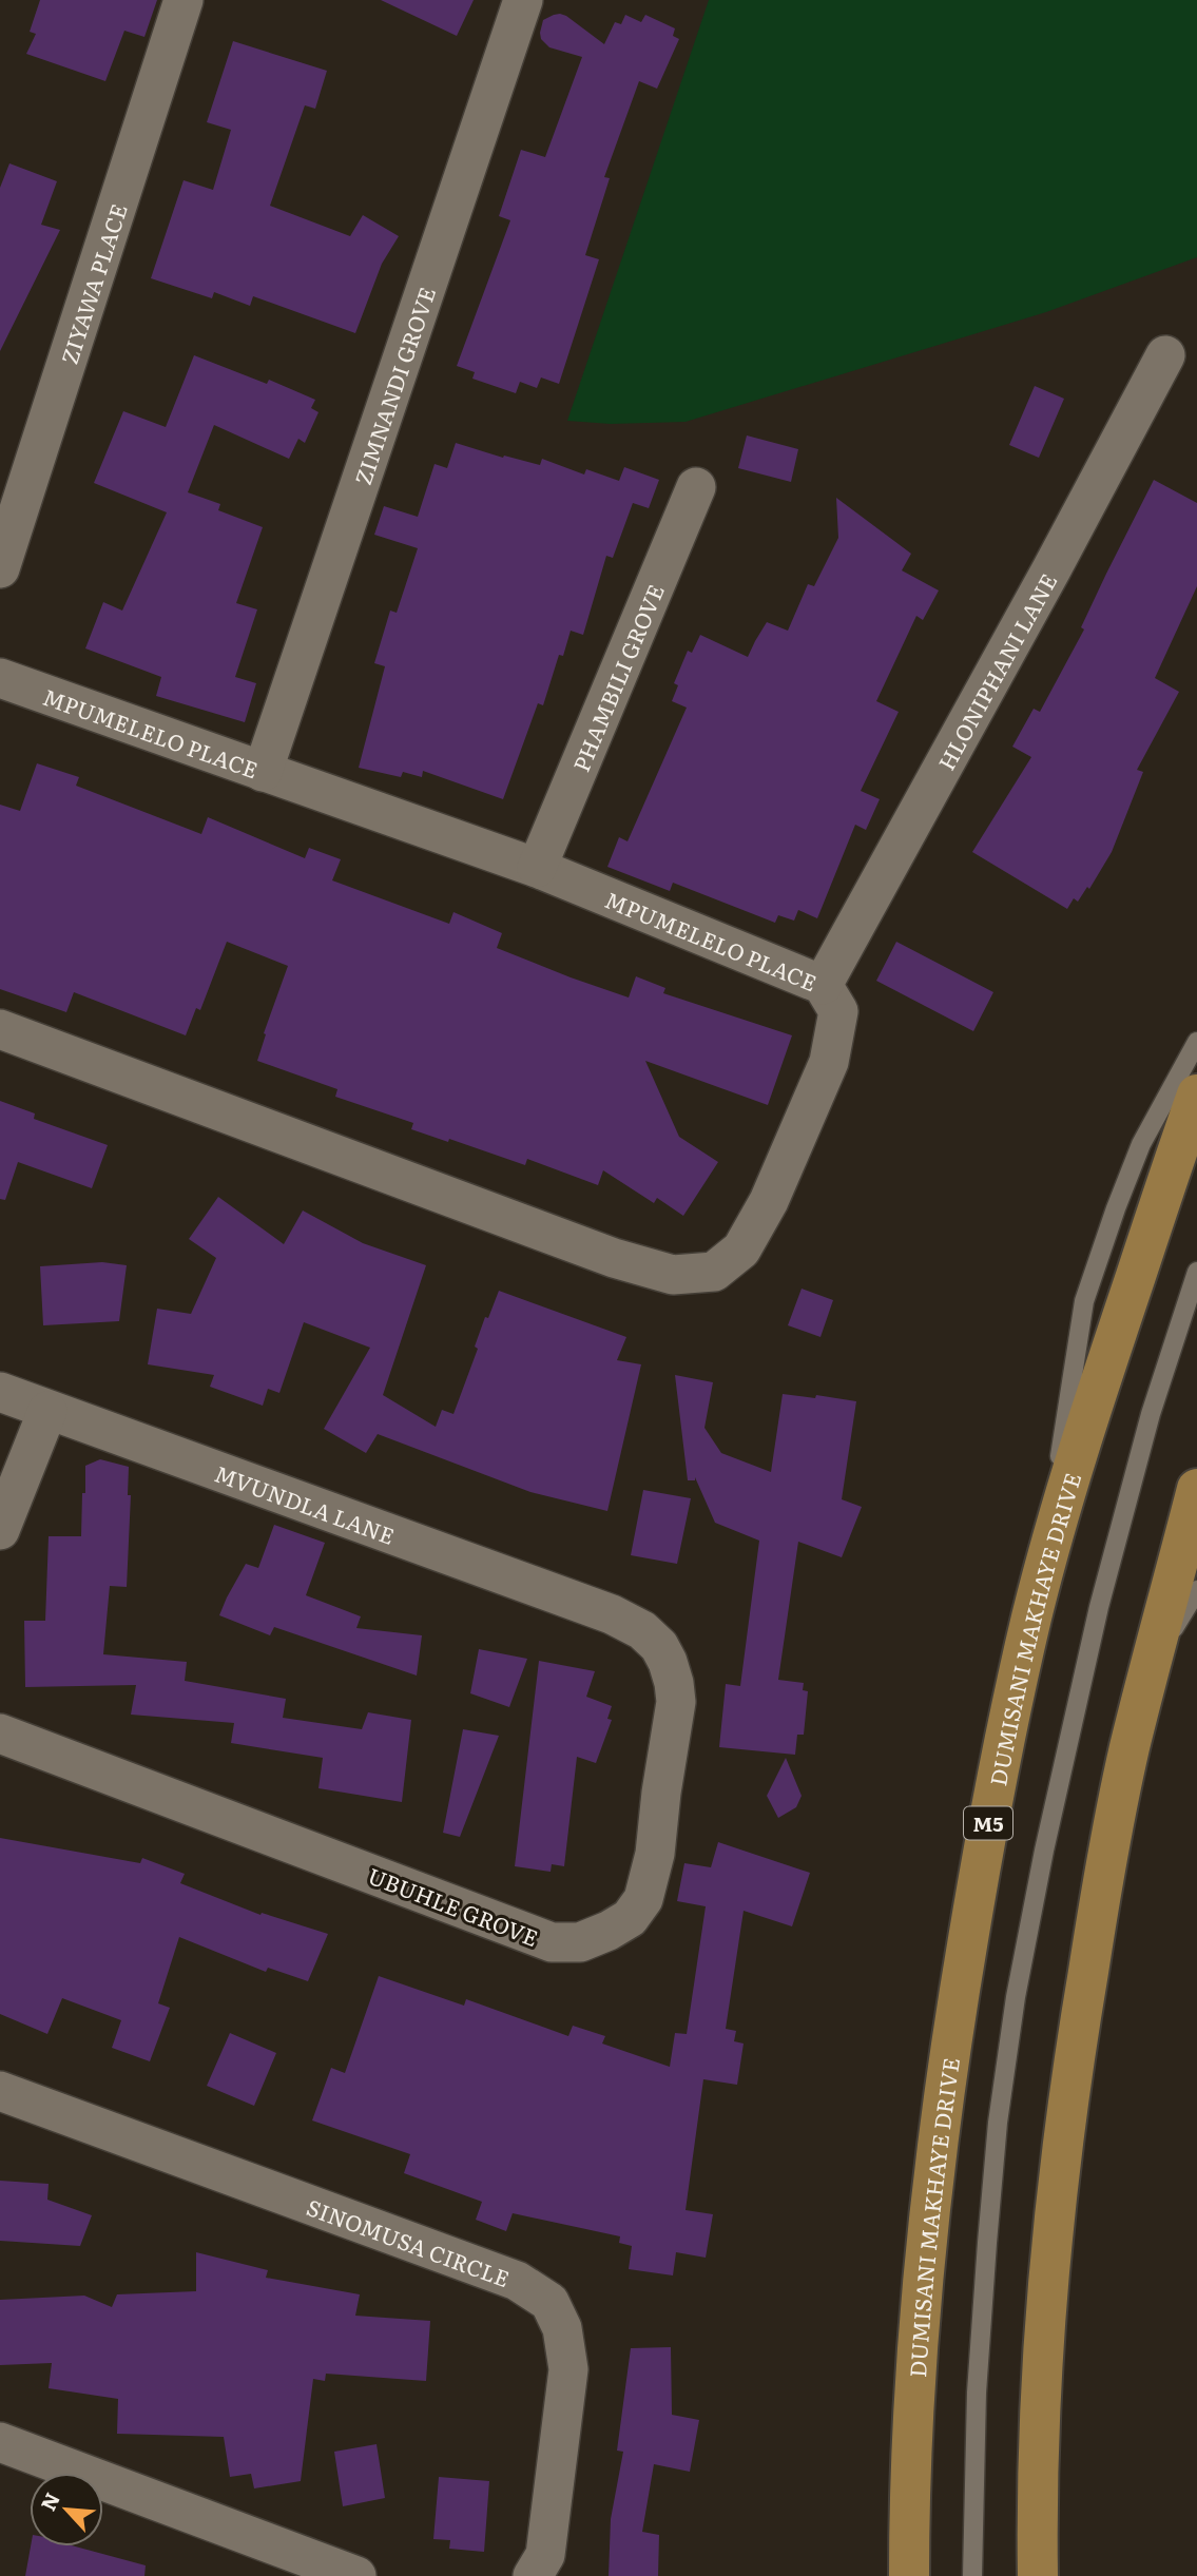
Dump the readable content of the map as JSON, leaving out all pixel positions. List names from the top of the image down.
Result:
{
  "streets": {
    "main road": ["DUMISANI MAKHAYE DRIVE", "M5"],
    "street": [
      "ZIYAWA PLACE",
      "ZIMNANDI GROVE",
      "HLONIPHANI LANE",
      "PHAMBILI GROVE",
      "MPUMELELO PLACE",
      "MVUNDLA LANE",
      "UBUHLE GROVE",
      "SINOMUSA CIRCLE"
    ]
  },
  "crossings": [
    ["ZIMNANDI GROVE", "MPUMELELO PLACE"],
    ["HLONIPHANI LANE", "MPUMELELO PLACE"],
    ["PHAMBILI GROVE", "MPUMELELO PLACE"],
    ["MVUNDLA LANE", "UBUHLE GROVE"]
  ],
  "north": "top left"
}
